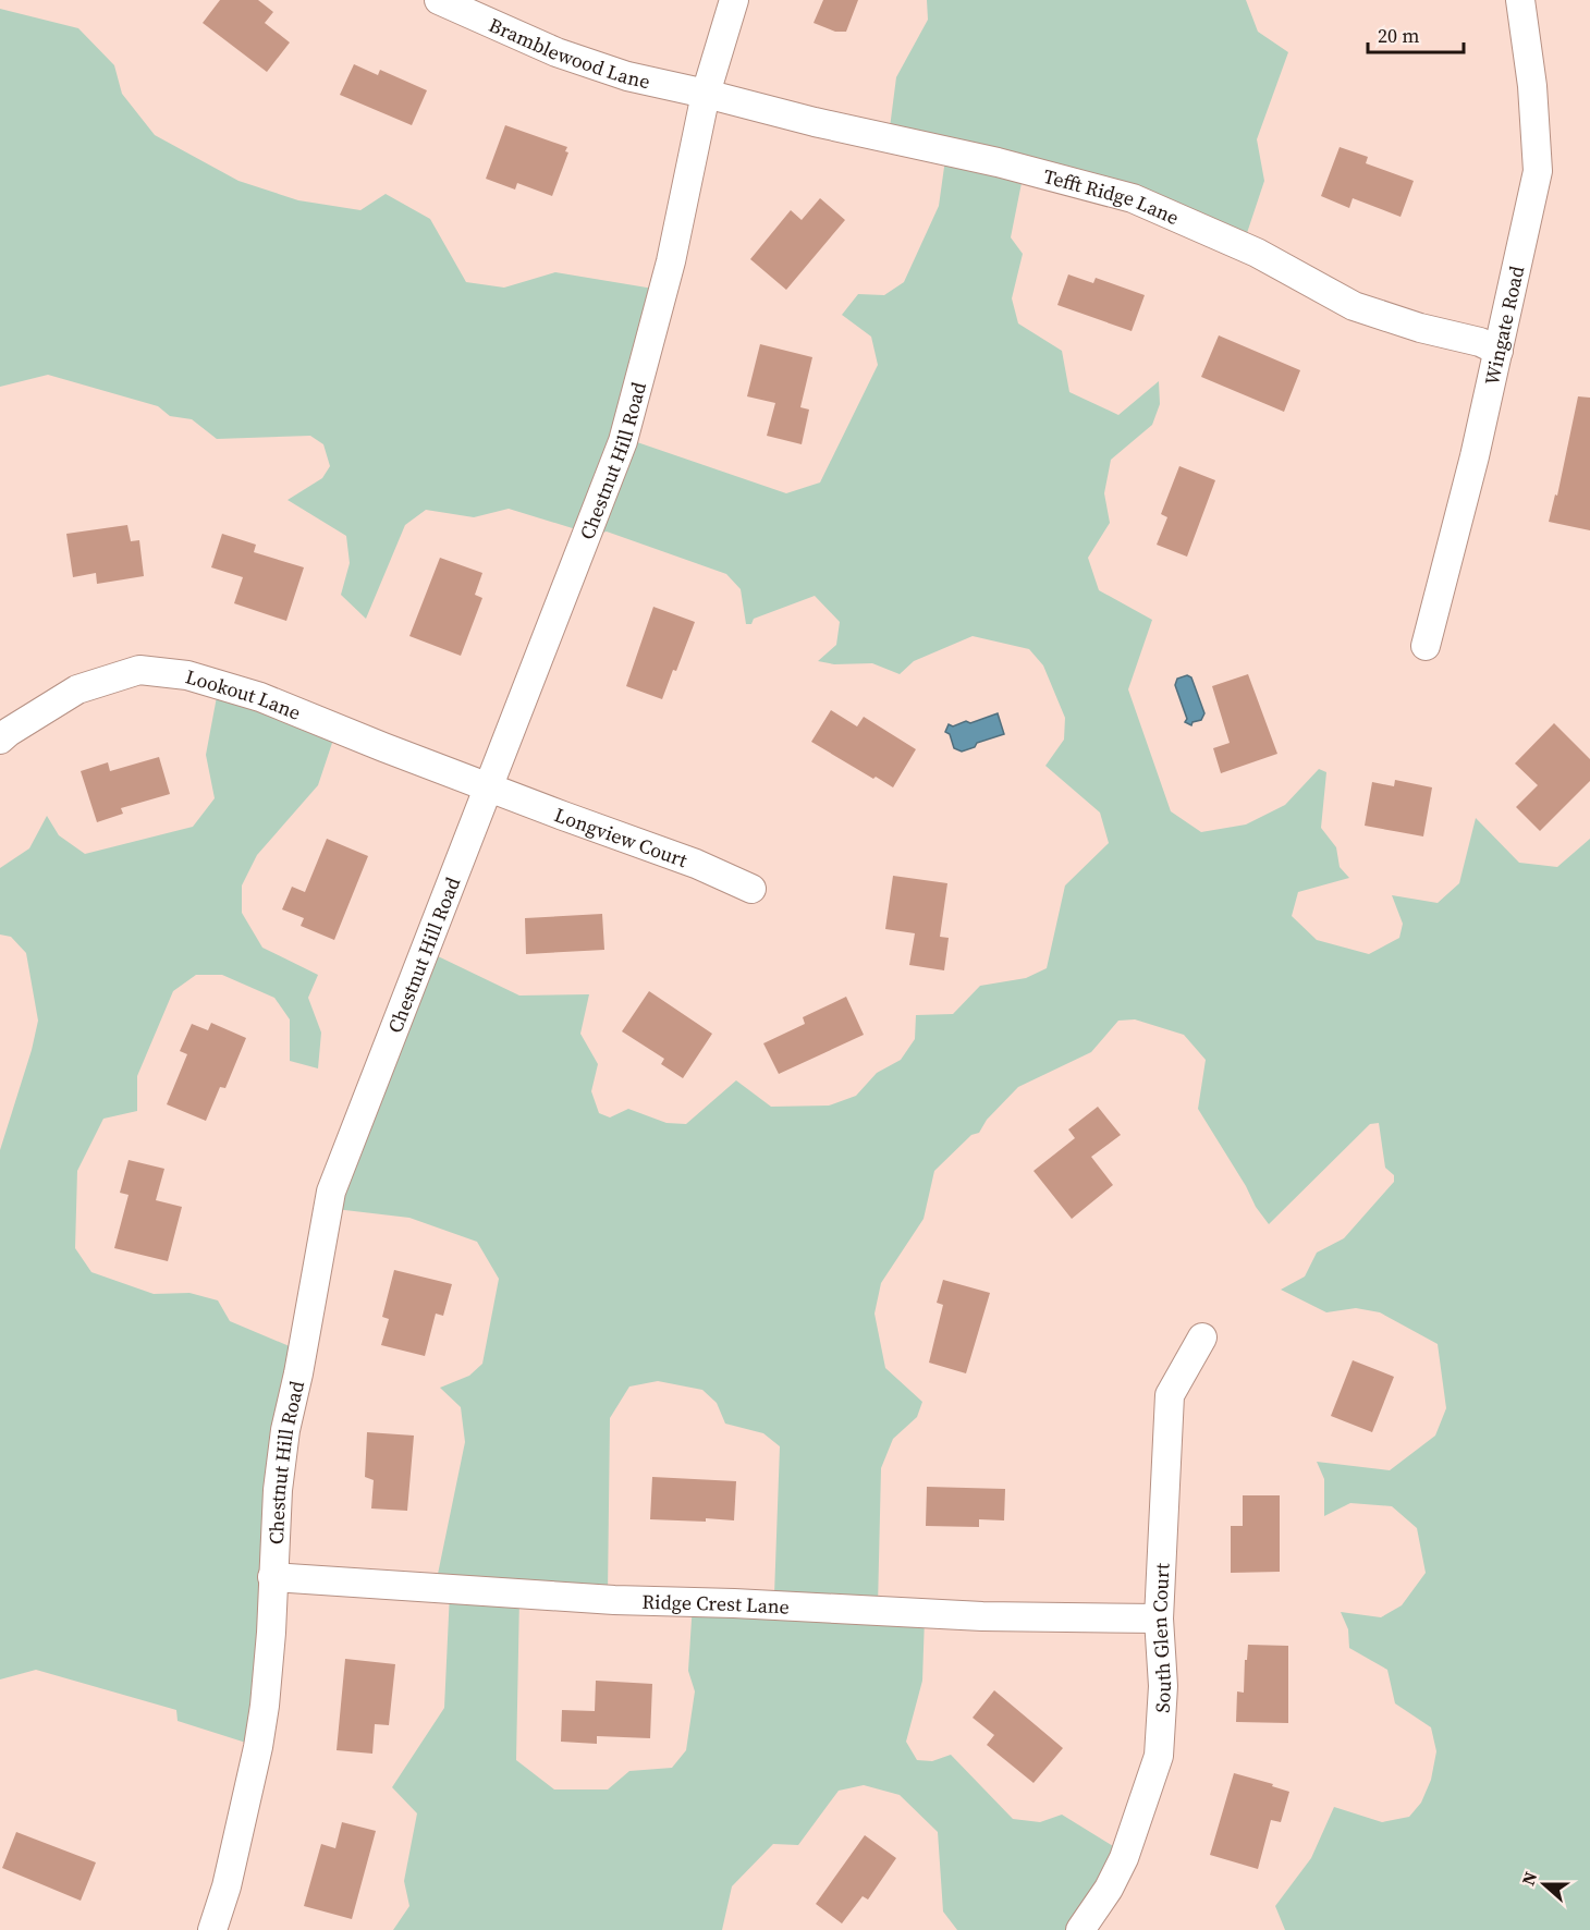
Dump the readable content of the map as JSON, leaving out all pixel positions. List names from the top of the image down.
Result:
{
  "streets": {
    "street": [
      "Bramblewood Lane",
      "Tefft Ridge Lane",
      "Wingate Road",
      "Chestnut Hill Road",
      "Lookout Lane",
      "Longview Court",
      "Ridge Crest Lane",
      "South Glen Court"
    ]
  },
  "crossings": [
    ["Bramblewood Lane", "Tefft Ridge Lane"],
    ["Bramblewood Lane", "Chestnut Hill Road"],
    ["Tefft Ridge Lane", "Wingate Road"],
    ["Tefft Ridge Lane", "Chestnut Hill Road"],
    ["Chestnut Hill Road", "Lookout Lane"],
    ["Chestnut Hill Road", "Longview Court"],
    ["Chestnut Hill Road", "Ridge Crest Lane"],
    ["Lookout Lane", "Longview Court"],
    ["Ridge Crest Lane", "South Glen Court"]
  ],
  "scale_bar": "20 m",
  "north": "left"
}
